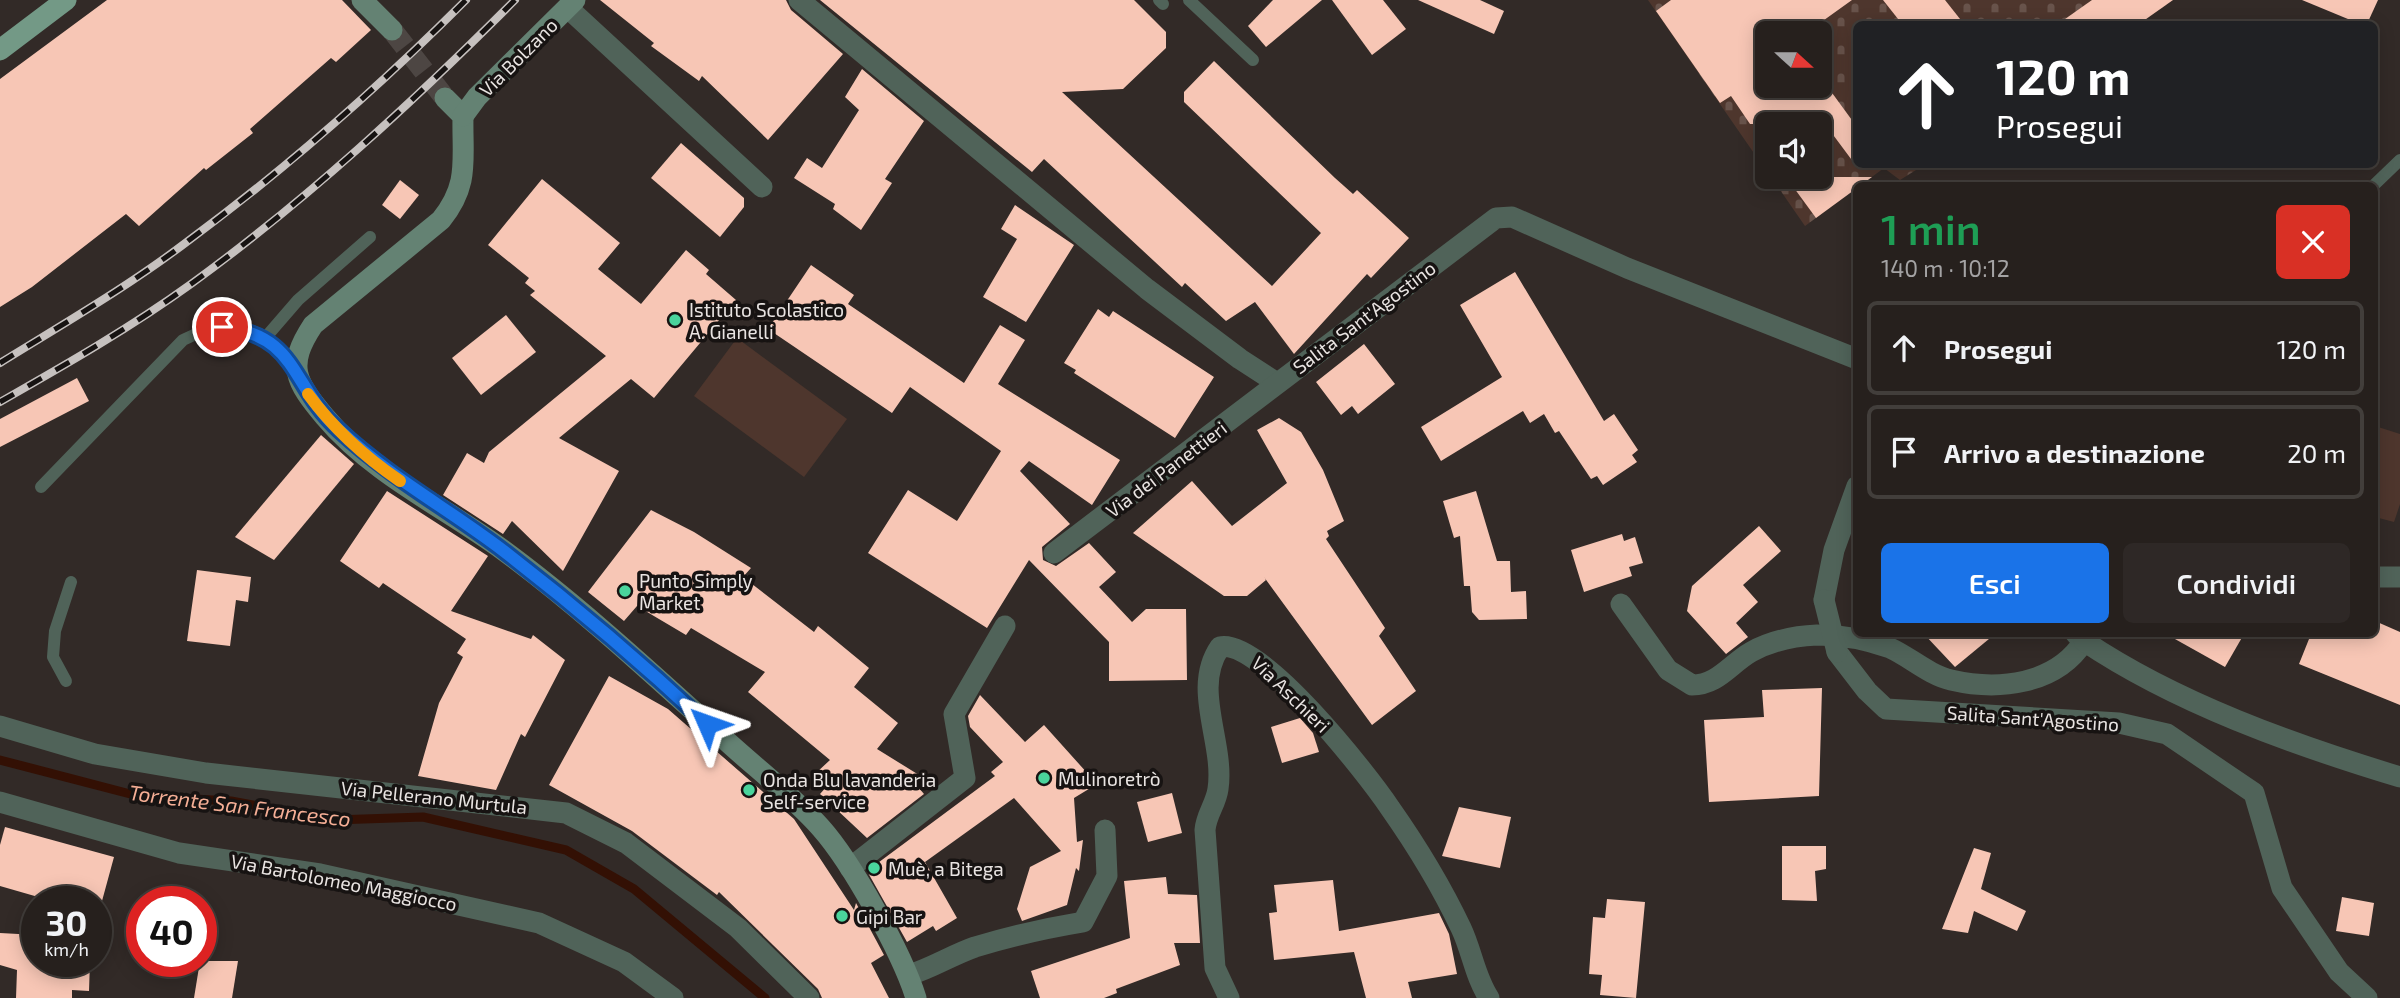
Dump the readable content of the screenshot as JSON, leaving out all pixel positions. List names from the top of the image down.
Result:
{
  "streets": {
    "street": [
      "Via Bolzano",
      "Salita Sant'Agostino",
      "Via dei Panettieri",
      "Via Aschieri",
      "Via Pellerano Murtula",
      "Via Bartolomeo Maggiocco"
    ]
  },
  "crossings": [
    ["Salita Sant'Agostino", "Via dei Panettieri"]
  ],
  "water": ["Torrente San Francesco"],
  "places": [
    "Istituto Scolastico A. Gianelli",
    "Punto Simply Market",
    "Mulinoretrò",
    "Onda Blu lavanderia Self-service",
    "Muè, a Bitega",
    "Gipi Bar"
  ],
  "north": "right",
  "page": {
    "turn": ["120 m", "Prosegui"],
    "heading": ["1 min", "140 m · 10:12"],
    "list": [
      {
        "name": "Prosegui",
        "value": "120 m"
      },
      {
        "name": "Arrivo a destinazione",
        "value": "20 m"
      }
    ],
    "buttons": ["Esci", "Condividi"],
    "speed": "30 km/h",
    "limit": "40"
  }
}
